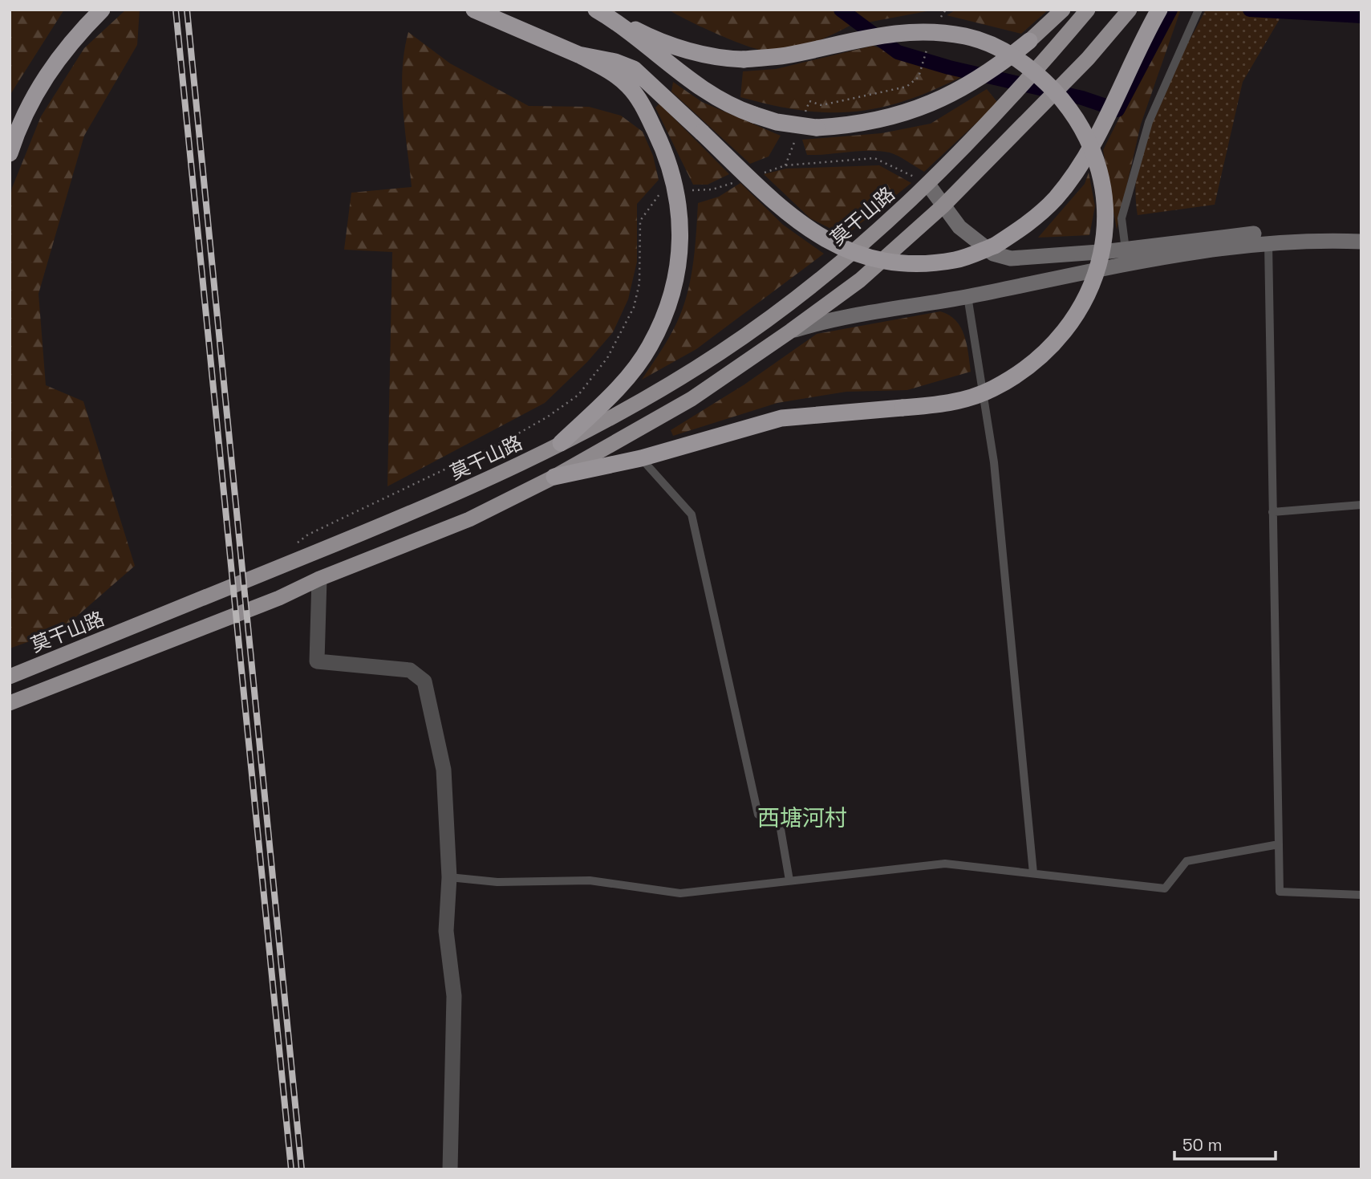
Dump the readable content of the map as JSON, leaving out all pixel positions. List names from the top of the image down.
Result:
{
  "streets": {
    "highway": ["莫干山路"]
  },
  "districts": ["西塘河村"],
  "scale_bar": "50 m"
}
